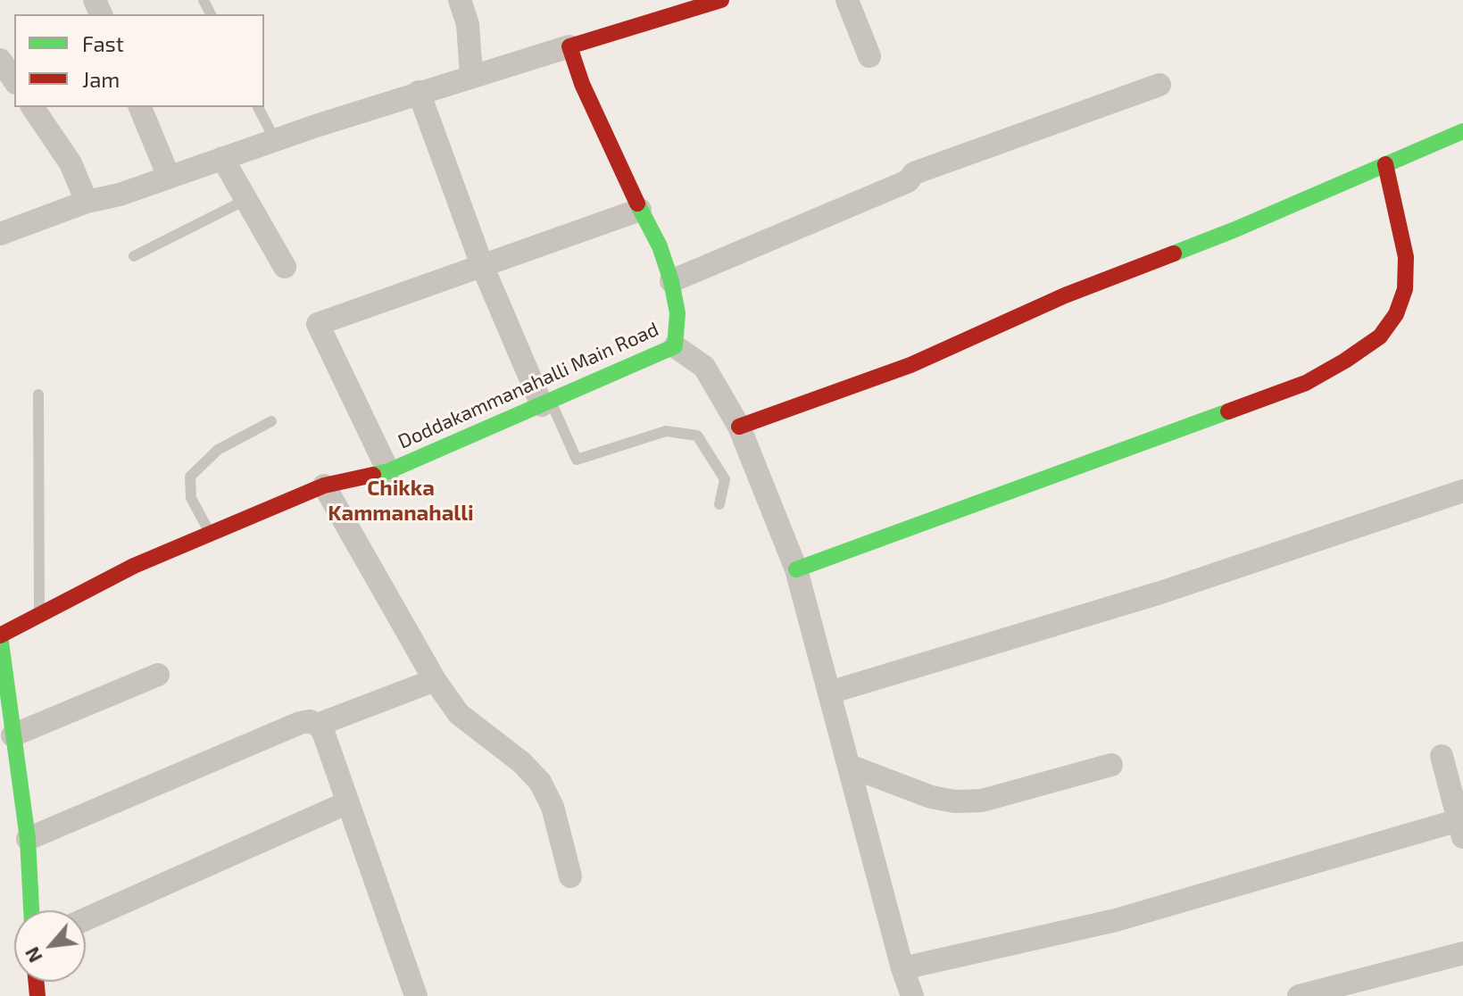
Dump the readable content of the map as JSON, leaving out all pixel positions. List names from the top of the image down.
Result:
{
  "streets": {
    "street": ["Doddakammanahalli Main Road"]
  },
  "districts": ["Chikka Kammanahalli"],
  "legend": ["Fast", "Jam"],
  "north": "bottom left"
}
